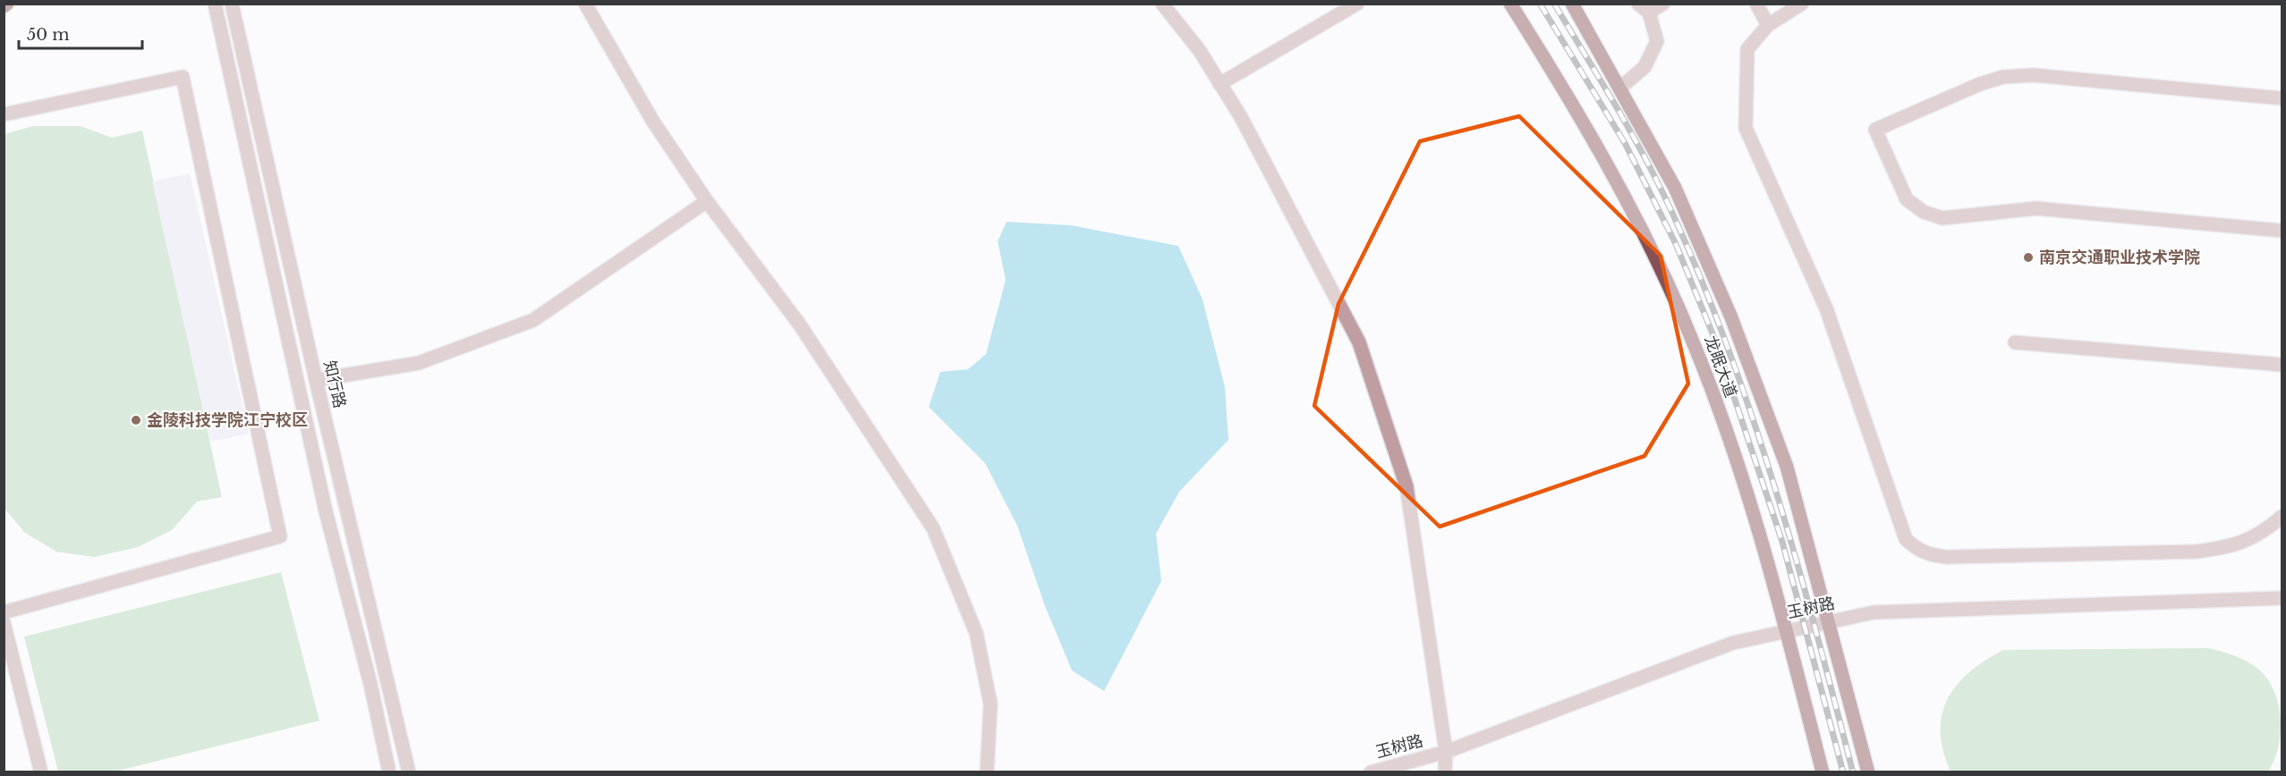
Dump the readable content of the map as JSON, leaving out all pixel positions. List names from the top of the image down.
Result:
{
  "streets": {
    "main road": ["龙眠大道"],
    "street": ["知行路", "玉树路"]
  },
  "crossings": [
    ["龙眠大道", "玉树路"]
  ],
  "places": ["南京交通职业技术学院", "金陵科技学院江宁校区"],
  "scale_bar": "50 m"
}
